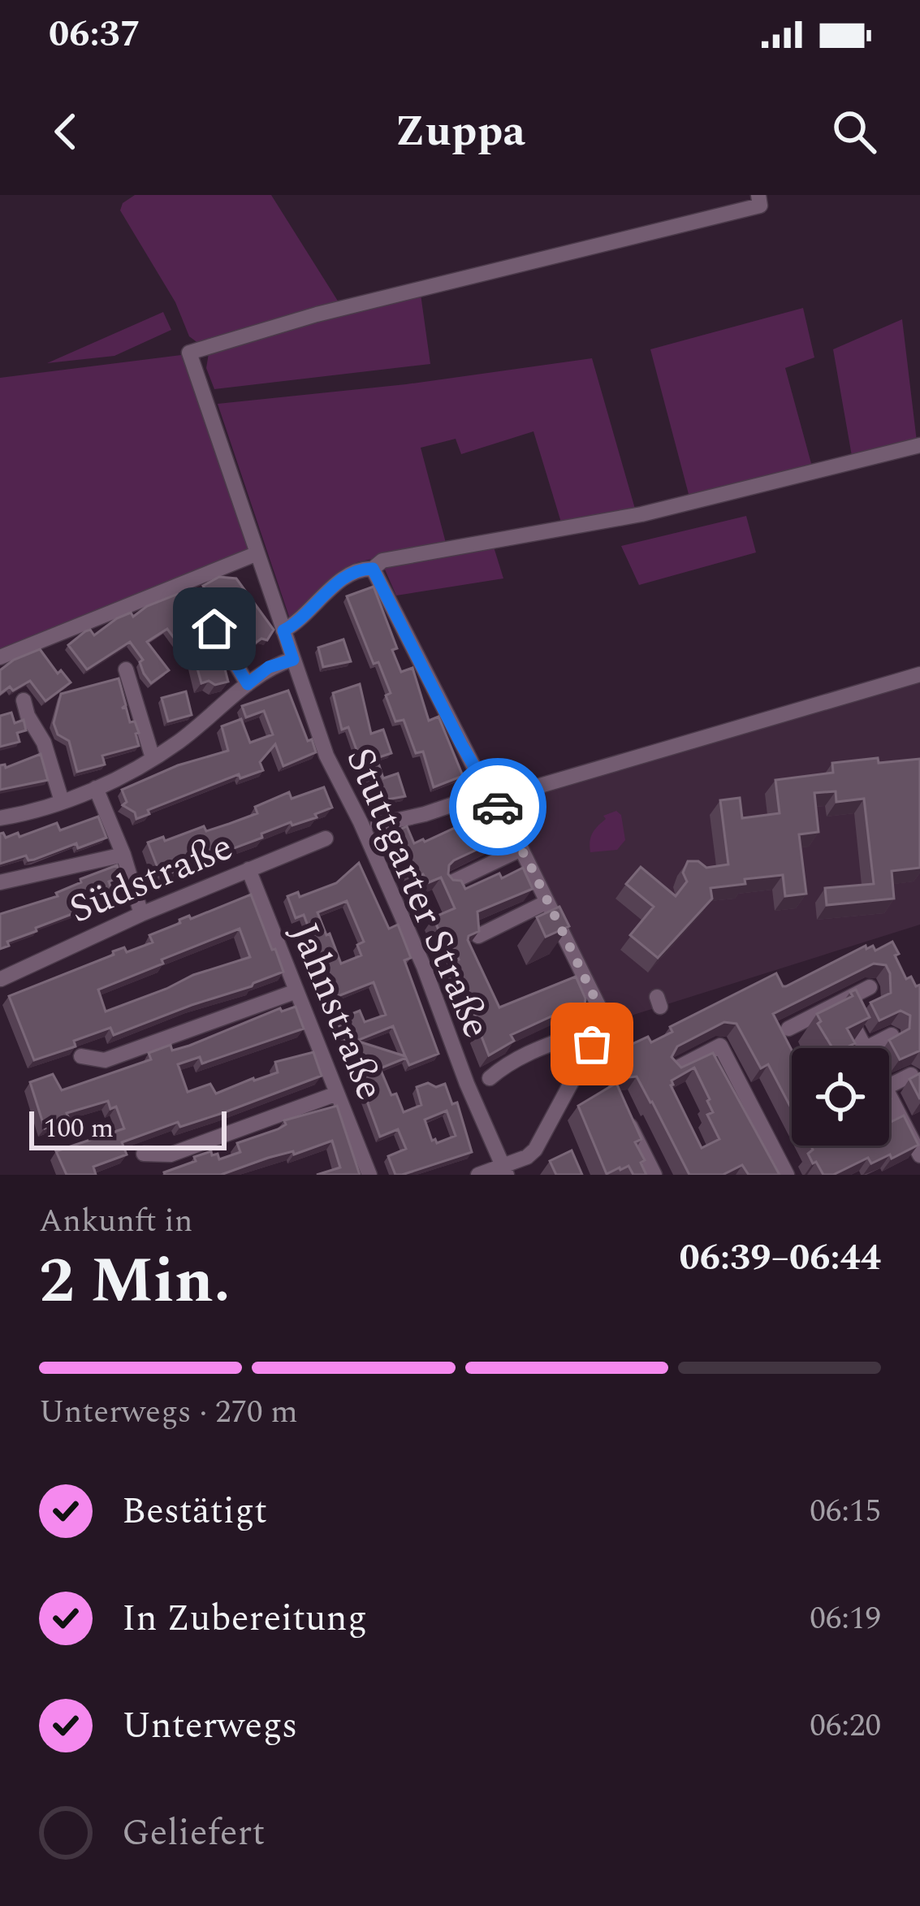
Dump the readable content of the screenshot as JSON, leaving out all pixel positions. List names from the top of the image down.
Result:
{
  "streets": {
    "street": ["Südstraße", "Stuttgarter Straße", "Jahnstraße"]
  },
  "crossings": [
    ["Südstraße", "Jahnstraße"]
  ],
  "scale_bar": "100 m",
  "page": {
    "status": "06:37",
    "header": "Zuppa",
    "scale": "100 m",
    "heading": ["2 Min.", "Ankunft in", "06:39–06:44"],
    "bar": "Unterwegs · 270 m",
    "list": [
      ["Bestätigt", "06:15"],
      ["In Zubereitung", "06:19"],
      ["Unterwegs", "06:20"],
      "Geliefert"
    ]
  }
}
